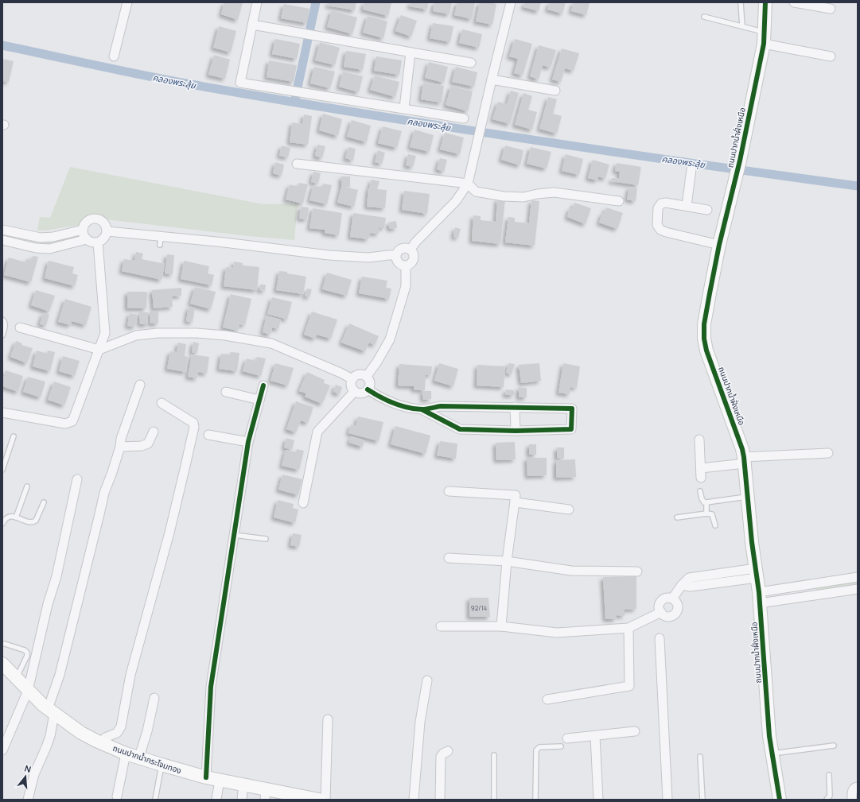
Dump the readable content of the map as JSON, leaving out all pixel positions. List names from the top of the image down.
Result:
{
  "streets": {
    "street": ["ถนนปากน้ำฝั่งเหนือ", "ถนนปากน้ำกระโจมทอง"]
  },
  "water": ["คลองพระลุ้ย"],
  "house_numbers": ["92/14"],
  "north": "top"
}
